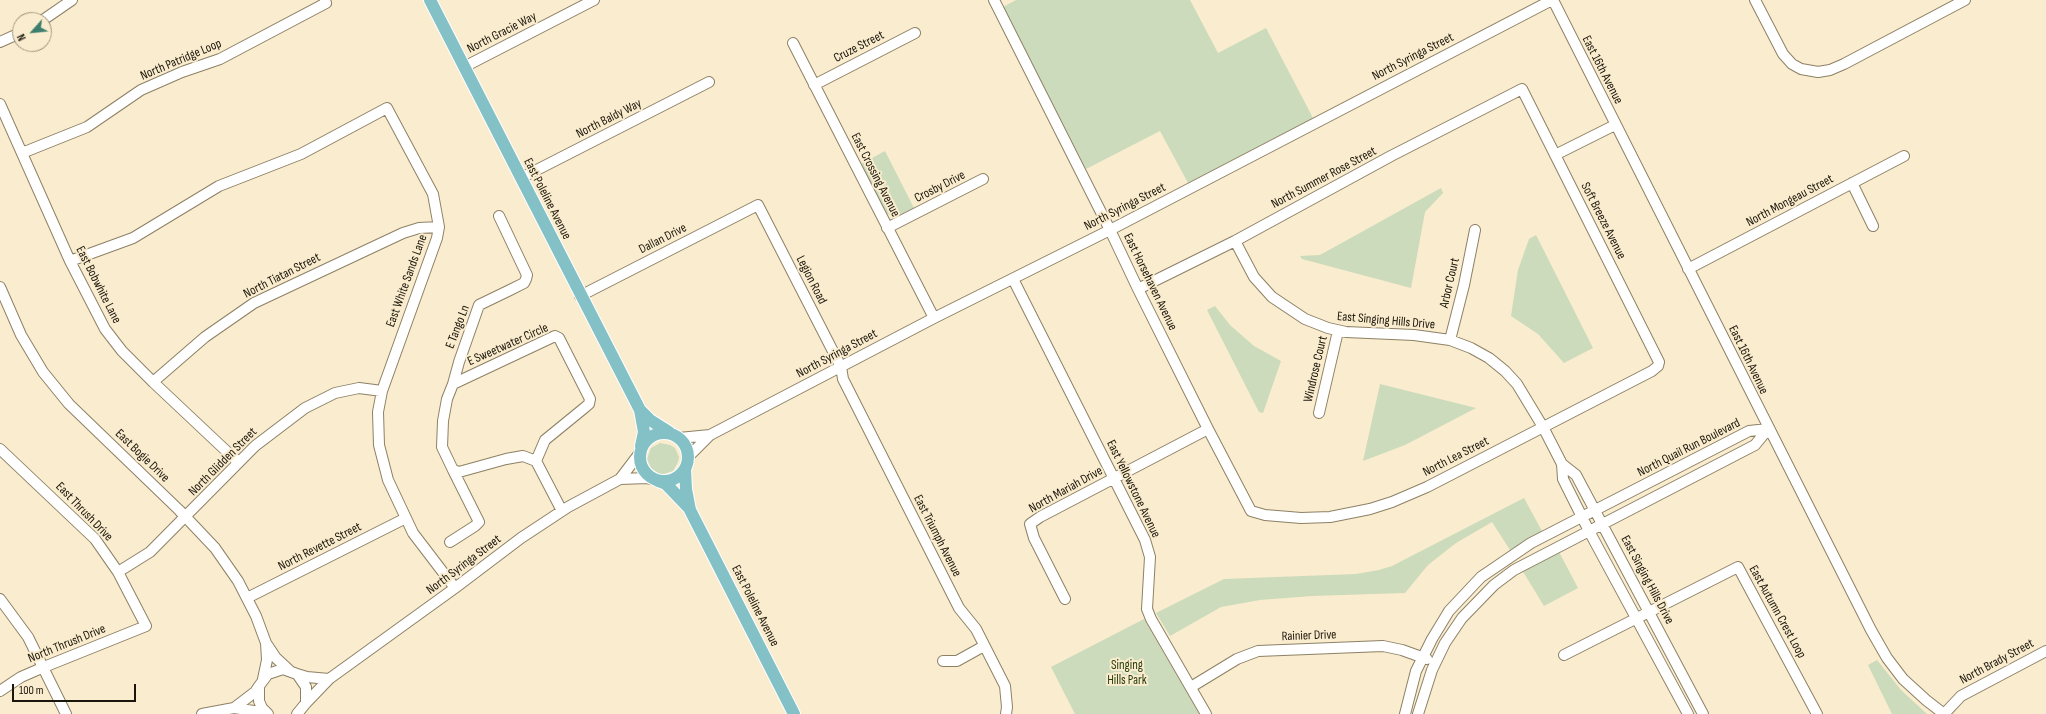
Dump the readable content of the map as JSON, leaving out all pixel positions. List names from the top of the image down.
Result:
{
  "streets": {
    "main road": ["East Poleline Avenue"],
    "street": [
      "North Gracie Way",
      "Cruze Street",
      "North Syringa Street",
      "North Patridge Loop",
      "East 16th Avenue",
      "North Baldy Way",
      "East Crossing Avenue",
      "North Summer Rose Street",
      "Crosby Drive",
      "North Mongeau Street",
      "Soft Breeze Avenue",
      "Dallan Drive",
      "North Tiatan Street",
      "Legion Road",
      "East White Sands Lane",
      "East Horsehaven Avenue",
      "Arbor Court",
      "East Bobwhite Lane",
      "East Singing Hills Drive",
      "E Tango Ln",
      "E Sweetwater Circle",
      "Windrose Court",
      "North Quail Run Boulevard",
      "East Bogie Drive",
      "North Lea Street",
      "North Glidden Street",
      "East Yellowstone Avenue",
      "North Mariah Drive",
      "East Thrush Drive",
      "East Triumph Avenue",
      "North Revette Street",
      "East Autumn Crest Loop",
      "Rainier Drive",
      "North Thrush Drive",
      "North Brady Street"
    ]
  },
  "crossings": [
    ["North Gracie Way", "East Poleline Avenue"],
    ["Cruze Street", "East Crossing Avenue"],
    ["North Syringa Street", "East 16th Avenue"],
    ["North Syringa Street", "East Crossing Avenue"],
    ["North Syringa Street", "East Poleline Avenue"],
    ["North Syringa Street", "Legion Road"],
    ["North Syringa Street", "East White Sands Lane"],
    ["North Syringa Street", "East Horsehaven Avenue"],
    ["North Syringa Street", "East Yellowstone Avenue"],
    ["North Syringa Street", "East Triumph Avenue"],
    ["North Patridge Loop", "East Bobwhite Lane"],
    ["East 16th Avenue", "North Mongeau Street"],
    ["East 16th Avenue", "North Quail Run Boulevard"],
    ["East 16th Avenue", "North Brady Street"],
    ["North Baldy Way", "East Poleline Avenue"],
    ["East Crossing Avenue", "Crosby Drive"],
    ["North Summer Rose Street", "Soft Breeze Avenue"],
    ["North Summer Rose Street", "East Horsehaven Avenue"],
    ["North Summer Rose Street", "East Singing Hills Drive"],
    ["East Poleline Avenue", "Dallan Drive"],
    ["Soft Breeze Avenue", "North Lea Street"],
    ["Dallan Drive", "Legion Road"],
    ["North Tiatan Street", "East White Sands Lane"],
    ["North Tiatan Street", "East Bobwhite Lane"],
    ["Legion Road", "East Triumph Avenue"],
    ["East White Sands Lane", "East Bobwhite Lane"],
    ["East White Sands Lane", "North Glidden Street"],
    ["East White Sands Lane", "North Revette Street"],
    ["East Horsehaven Avenue", "North Lea Street"],
    ["East Horsehaven Avenue", "North Mariah Drive"],
    ["Arbor Court", "East Singing Hills Drive"],
    ["East Bobwhite Lane", "North Glidden Street"],
    ["East Singing Hills Drive", "Windrose Court"],
    ["East Singing Hills Drive", "North Quail Run Boulevard"],
    ["East Singing Hills Drive", "North Lea Street"],
    ["East Singing Hills Drive", "East Autumn Crest Loop"],
    ["E Tango Ln", "E Sweetwater Circle"],
    ["North Quail Run Boulevard", "Rainier Drive"],
    ["East Bogie Drive", "North Glidden Street"],
    ["East Bogie Drive", "North Revette Street"],
    ["North Glidden Street", "East Thrush Drive"],
    ["East Yellowstone Avenue", "North Mariah Drive"],
    ["East Yellowstone Avenue", "Rainier Drive"],
    ["East Thrush Drive", "North Thrush Drive"]
  ],
  "parks": ["Singing Hills Park"],
  "scale_bar": "100 m",
  "north": "bottom left"
}
